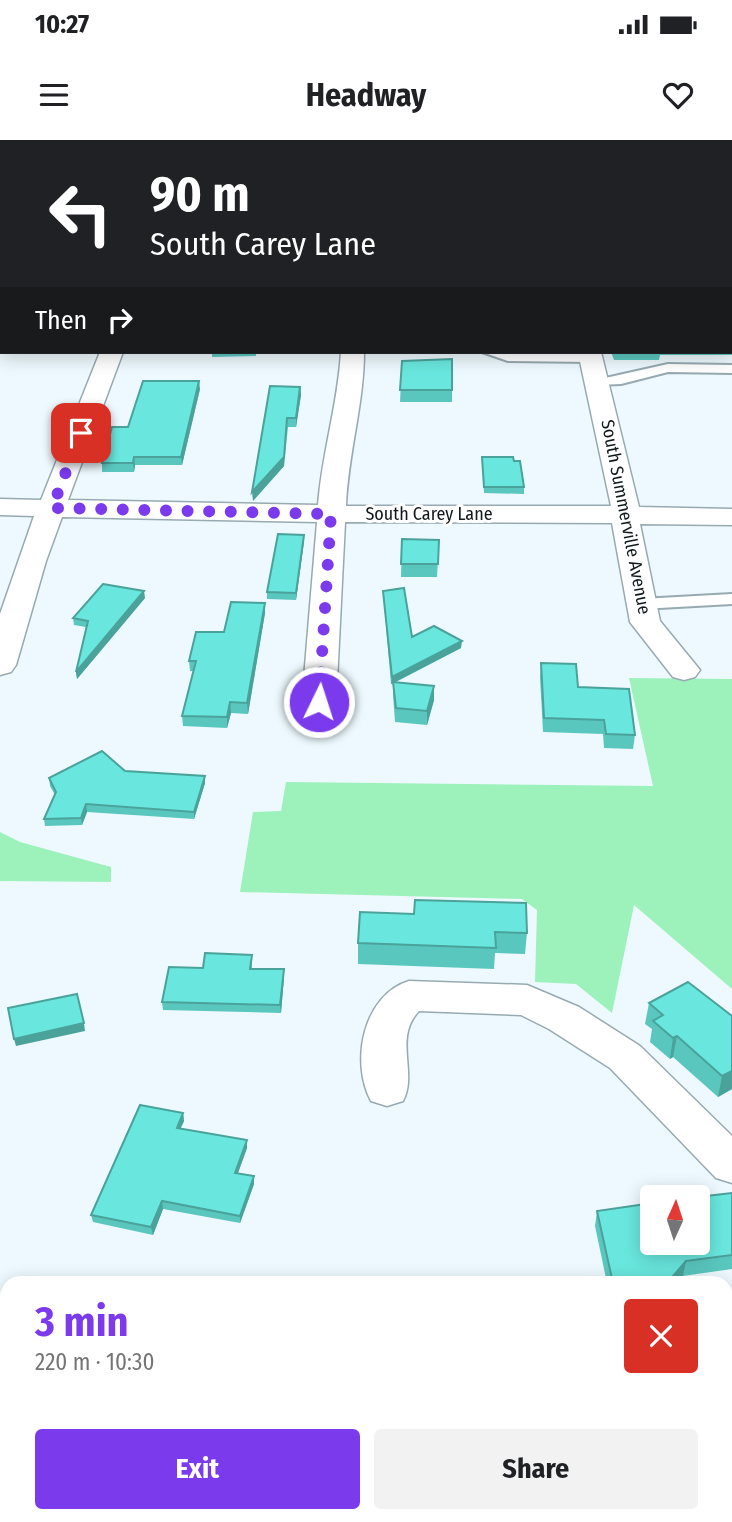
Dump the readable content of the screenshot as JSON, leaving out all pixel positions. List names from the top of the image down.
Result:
{
  "streets": {
    "street": ["South Carey Lane", "South Summerville Avenue"]
  },
  "crossings": [
    ["South Carey Lane", "South Summerville Avenue"]
  ],
  "north": "top",
  "page": {
    "status": "10:27",
    "header": "Headway",
    "turn": ["90 m", "South Carey Lane"],
    "then": "Then",
    "heading": ["3 min", "220 m · 10:30"],
    "buttons": ["Exit", "Share"]
  }
}
